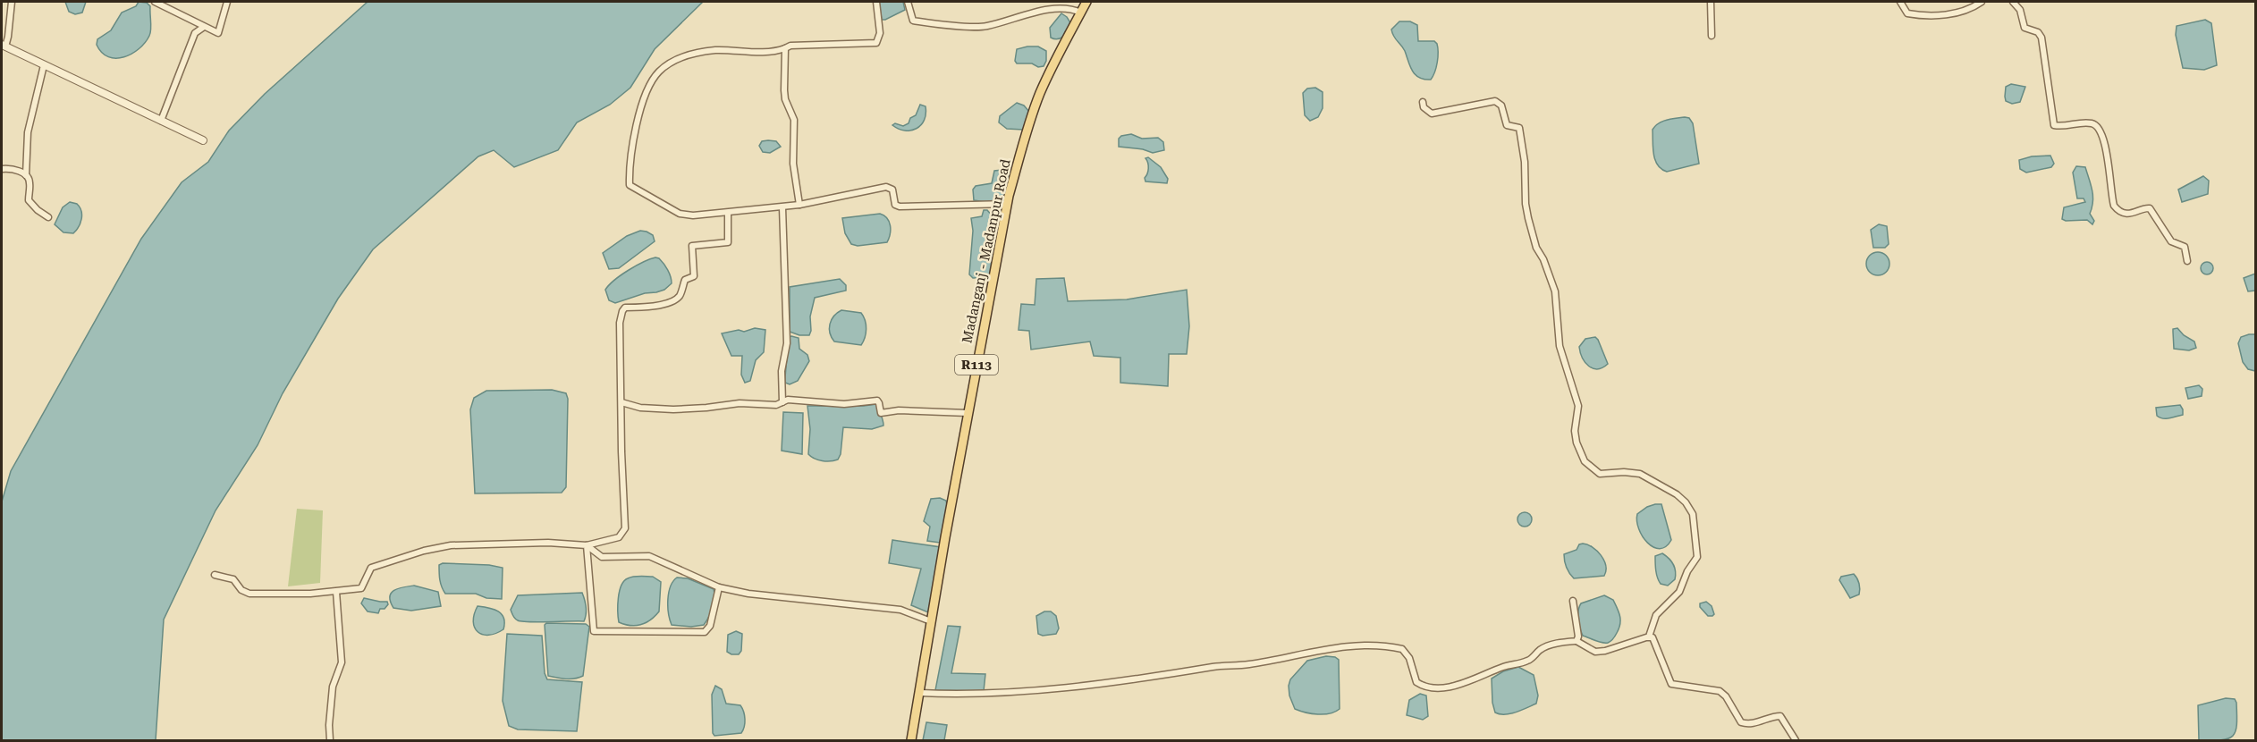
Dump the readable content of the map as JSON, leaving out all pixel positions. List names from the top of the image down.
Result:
{
  "streets": {
    "main road": ["Madanganj - Madanpur Road", "R113"]
  }
}
